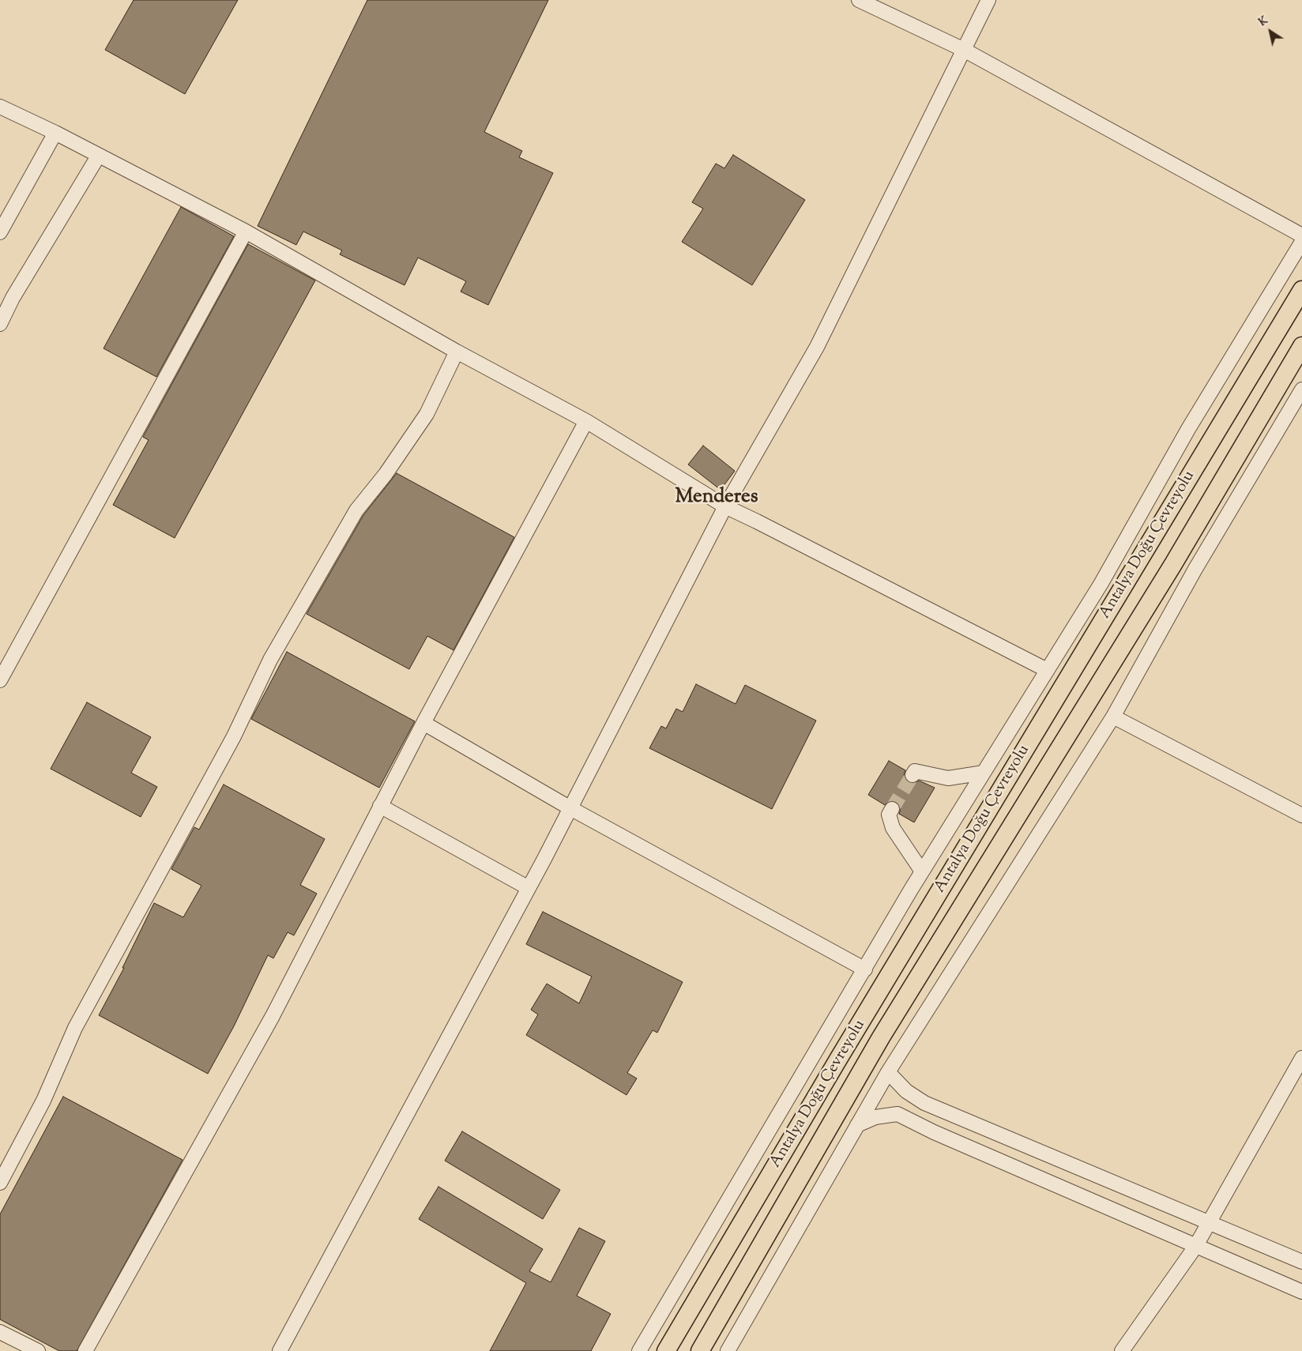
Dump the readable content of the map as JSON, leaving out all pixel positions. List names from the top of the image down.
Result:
{
  "streets": {
    "main road": ["Antalya Doğu Çevreyolu"]
  },
  "districts": ["Menderes"],
  "north": "top left"
}
